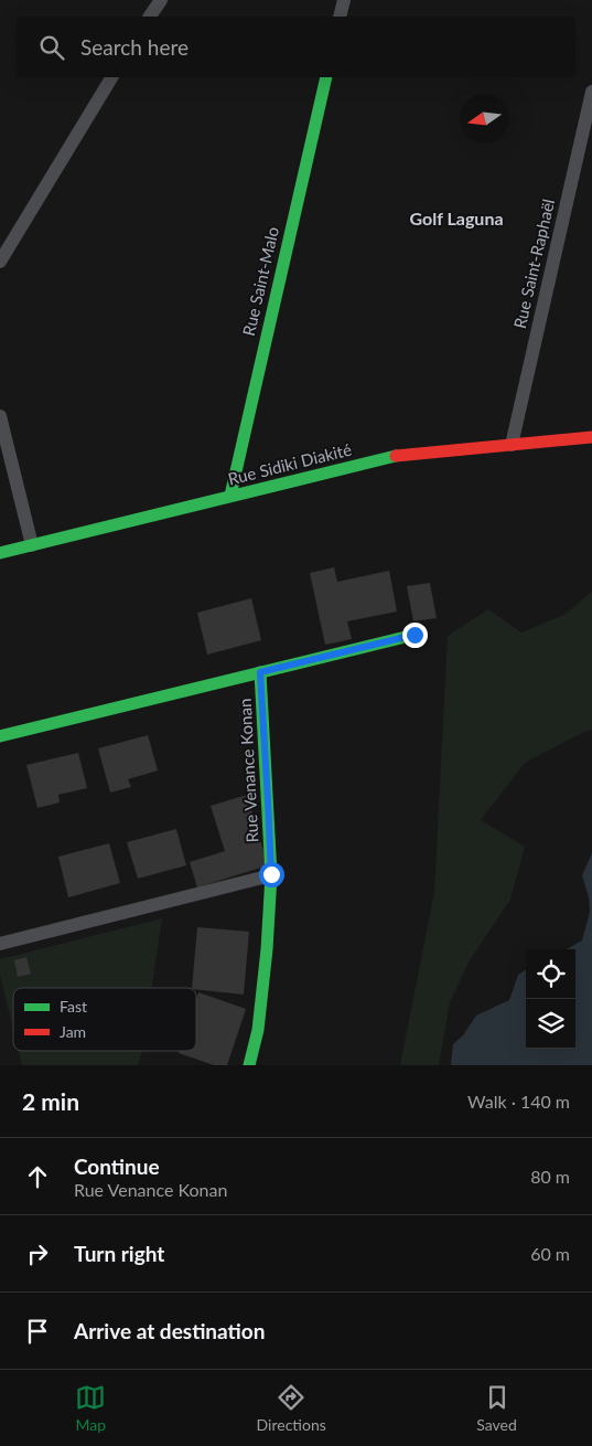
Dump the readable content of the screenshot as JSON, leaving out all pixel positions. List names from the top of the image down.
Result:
{
  "streets": {
    "street": [
      "Rue Saint-Raphaël",
      "Rue Saint-Malo",
      "Rue Sidiki Diakité",
      "Rue Venance Konan"
    ]
  },
  "crossings": [
    ["Rue Saint-Raphaël", "Rue Sidiki Diakité"],
    ["Rue Saint-Malo", "Rue Sidiki Diakité"]
  ],
  "districts": ["Golf Laguna"],
  "legend": ["Fast", "Jam"],
  "north": "left",
  "page": {
    "search": "Search here",
    "heading": ["2 min", "Walk · 140 m"],
    "list": [
      ["Continue", "Rue Venance Konan", "80 m"],
      ["Turn right", "60 m"],
      "Arrive at destination"
    ],
    "nav": ["Map", "Directions", "Saved"]
  }
}
